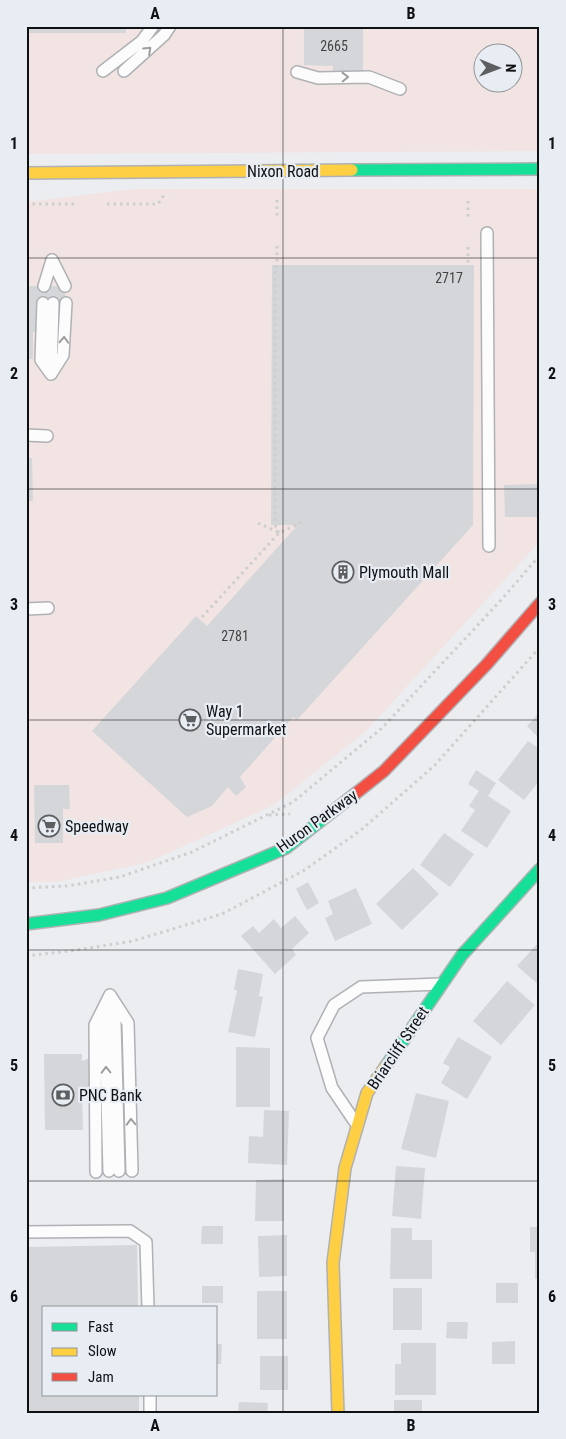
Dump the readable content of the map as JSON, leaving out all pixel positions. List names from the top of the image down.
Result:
{
  "streets": {
    "main road": ["Nixon Road", "Huron Parkway", "Briarcliff Street"]
  },
  "places": {
    "building": ["Plymouth Mall"],
    "supermarket": ["Way 1 Supermarket", "Speedway"],
    "bank": ["PNC Bank"]
  },
  "house_numbers": ["2665", "2717", "2781"],
  "legend": ["Fast", "Slow", "Jam"],
  "north": "right",
  "grid": {
    "columns": ["A", "B"],
    "rows": [
      "1",
      "2",
      "3",
      "4",
      "5",
      "6"
    ]
  }
}
